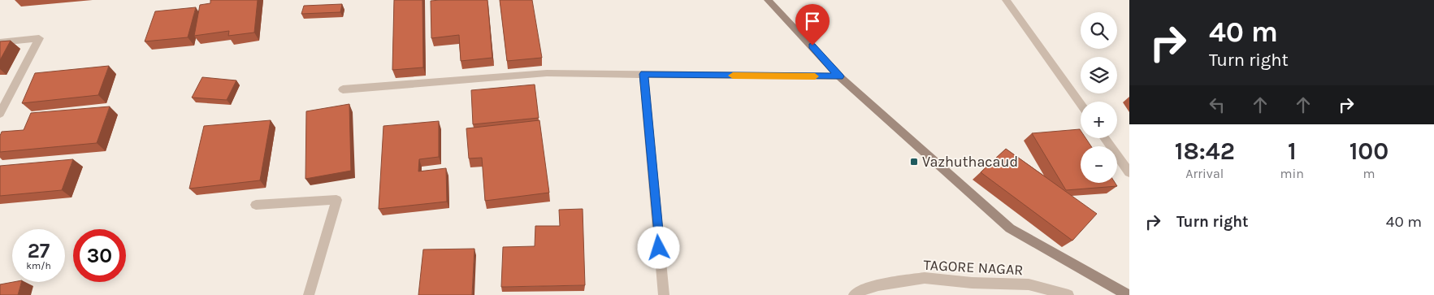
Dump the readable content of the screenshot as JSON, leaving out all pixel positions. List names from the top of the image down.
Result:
{
  "streets": {
    "street": ["TAGORE NAGAR"]
  },
  "places": {
    "transit": ["Vazhuthacaud"]
  },
  "page": {
    "turn": ["40 m", "Turn right"],
    "map_buttons": ["+", "−"],
    "eta": [
      "18:42",
      "Arrival",
      "1",
      "min",
      "100",
      "m"
    ],
    "list": [
      {
        "name": "Turn right",
        "value": "40 m"
      }
    ],
    "speed": "27 km/h",
    "limit": "30"
  }
}
